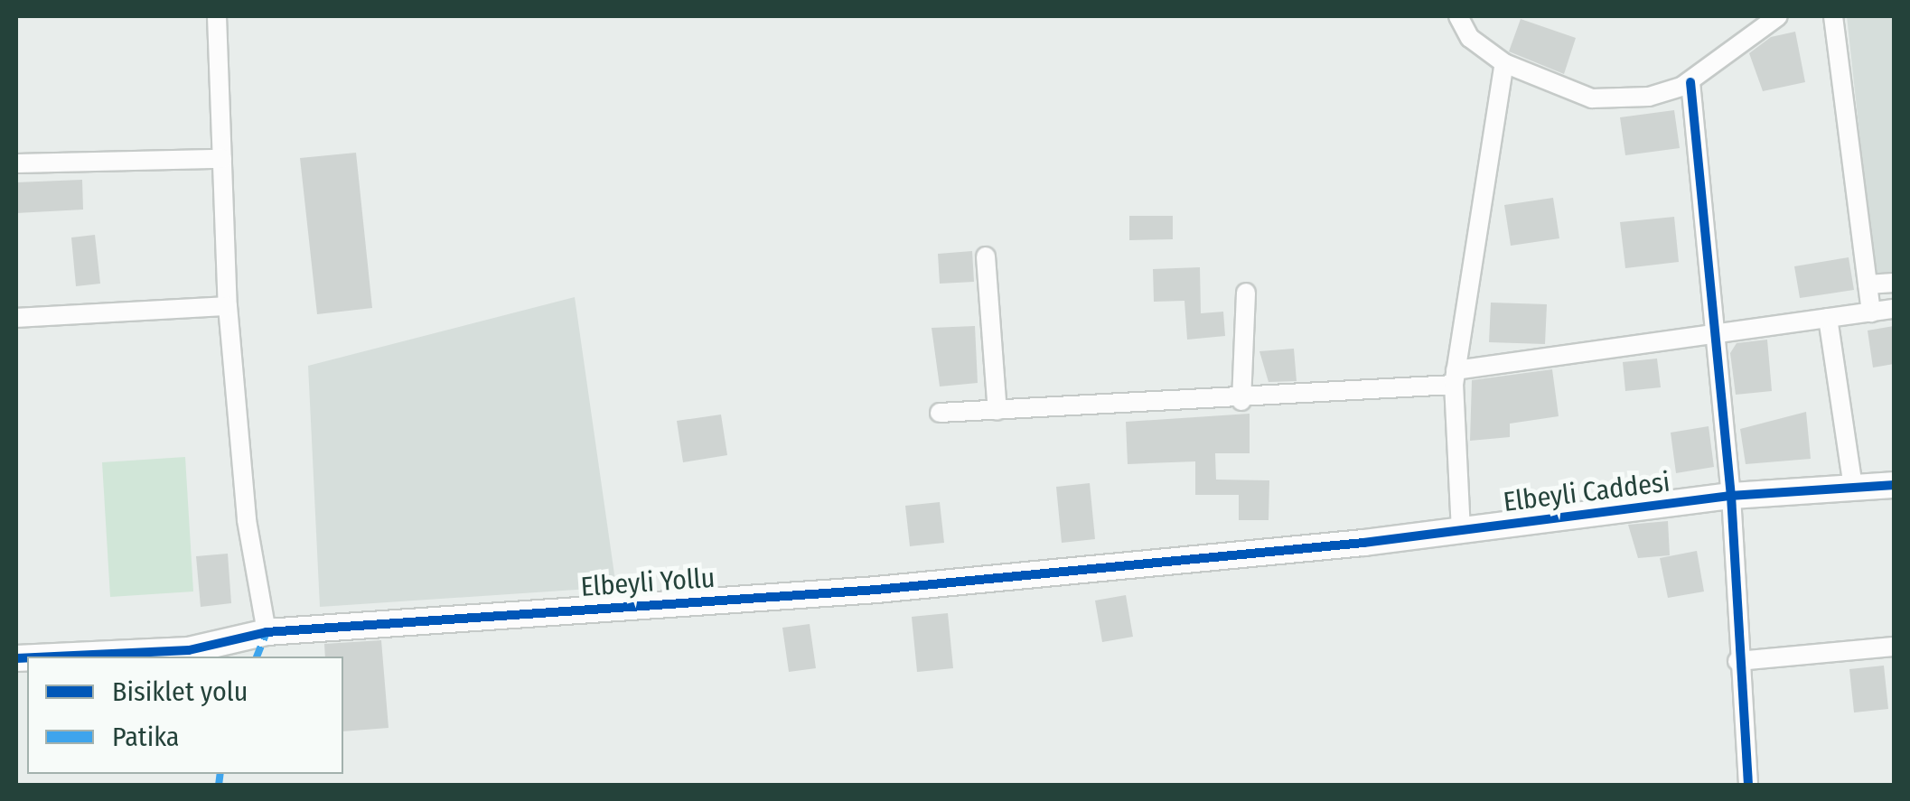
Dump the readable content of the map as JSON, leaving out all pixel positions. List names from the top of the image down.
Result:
{
  "streets": {
    "street": ["Elbeyli Caddesi", "Elbeyli Yollu"]
  },
  "crossings": [
    ["Elbeyli Caddesi", "Elbeyli Yollu"]
  ],
  "legend": ["Bisiklet yolu", "Patika"]
}
